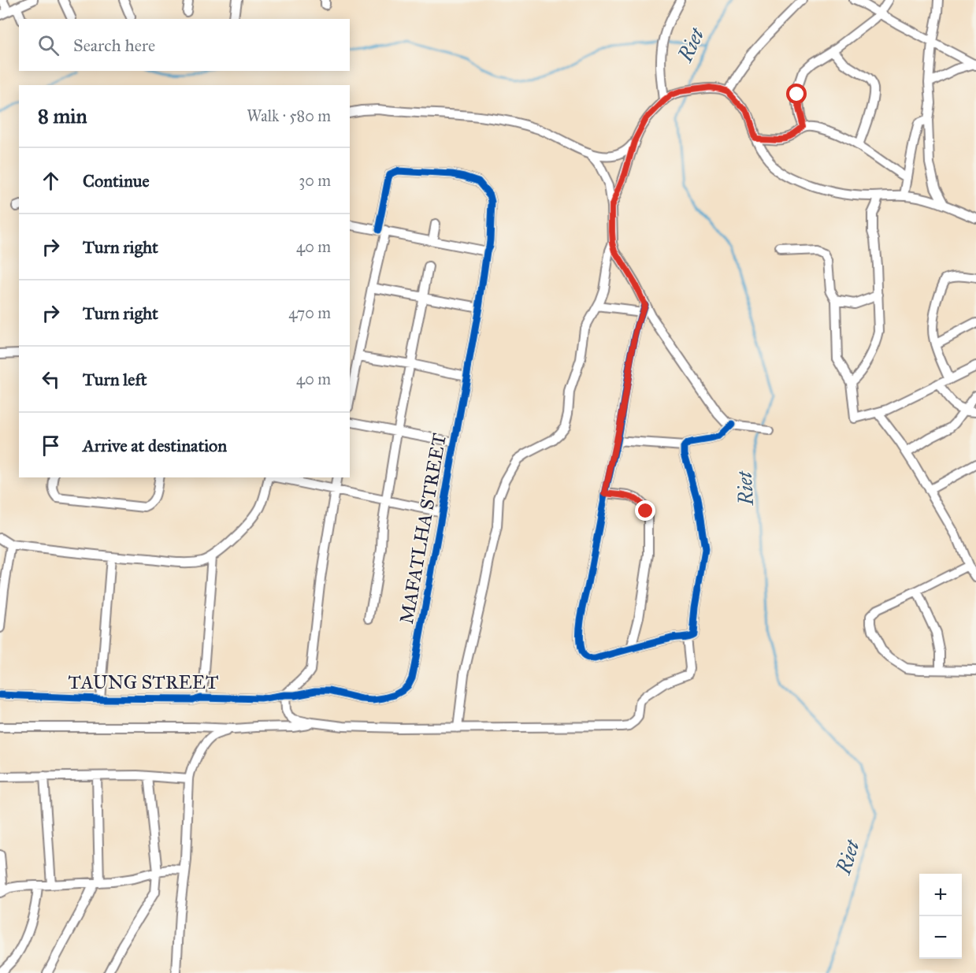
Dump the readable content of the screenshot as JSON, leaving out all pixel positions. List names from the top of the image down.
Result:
{
  "streets": {
    "street": ["MAFATLHA STREET", "TAUNG STREET"]
  },
  "crossings": [
    ["MAFATLHA STREET", "TAUNG STREET"]
  ],
  "water": ["Riet"],
  "page": {
    "search": "Search here",
    "heading": ["8 min", "Walk · 580 m"],
    "list": [
      ["Continue", "30 m"],
      ["Turn right", "40 m"],
      ["Turn right", "470 m"],
      ["Turn left", "40 m"],
      "Arrive at destination"
    ],
    "map_buttons": ["+", "−"]
  }
}
